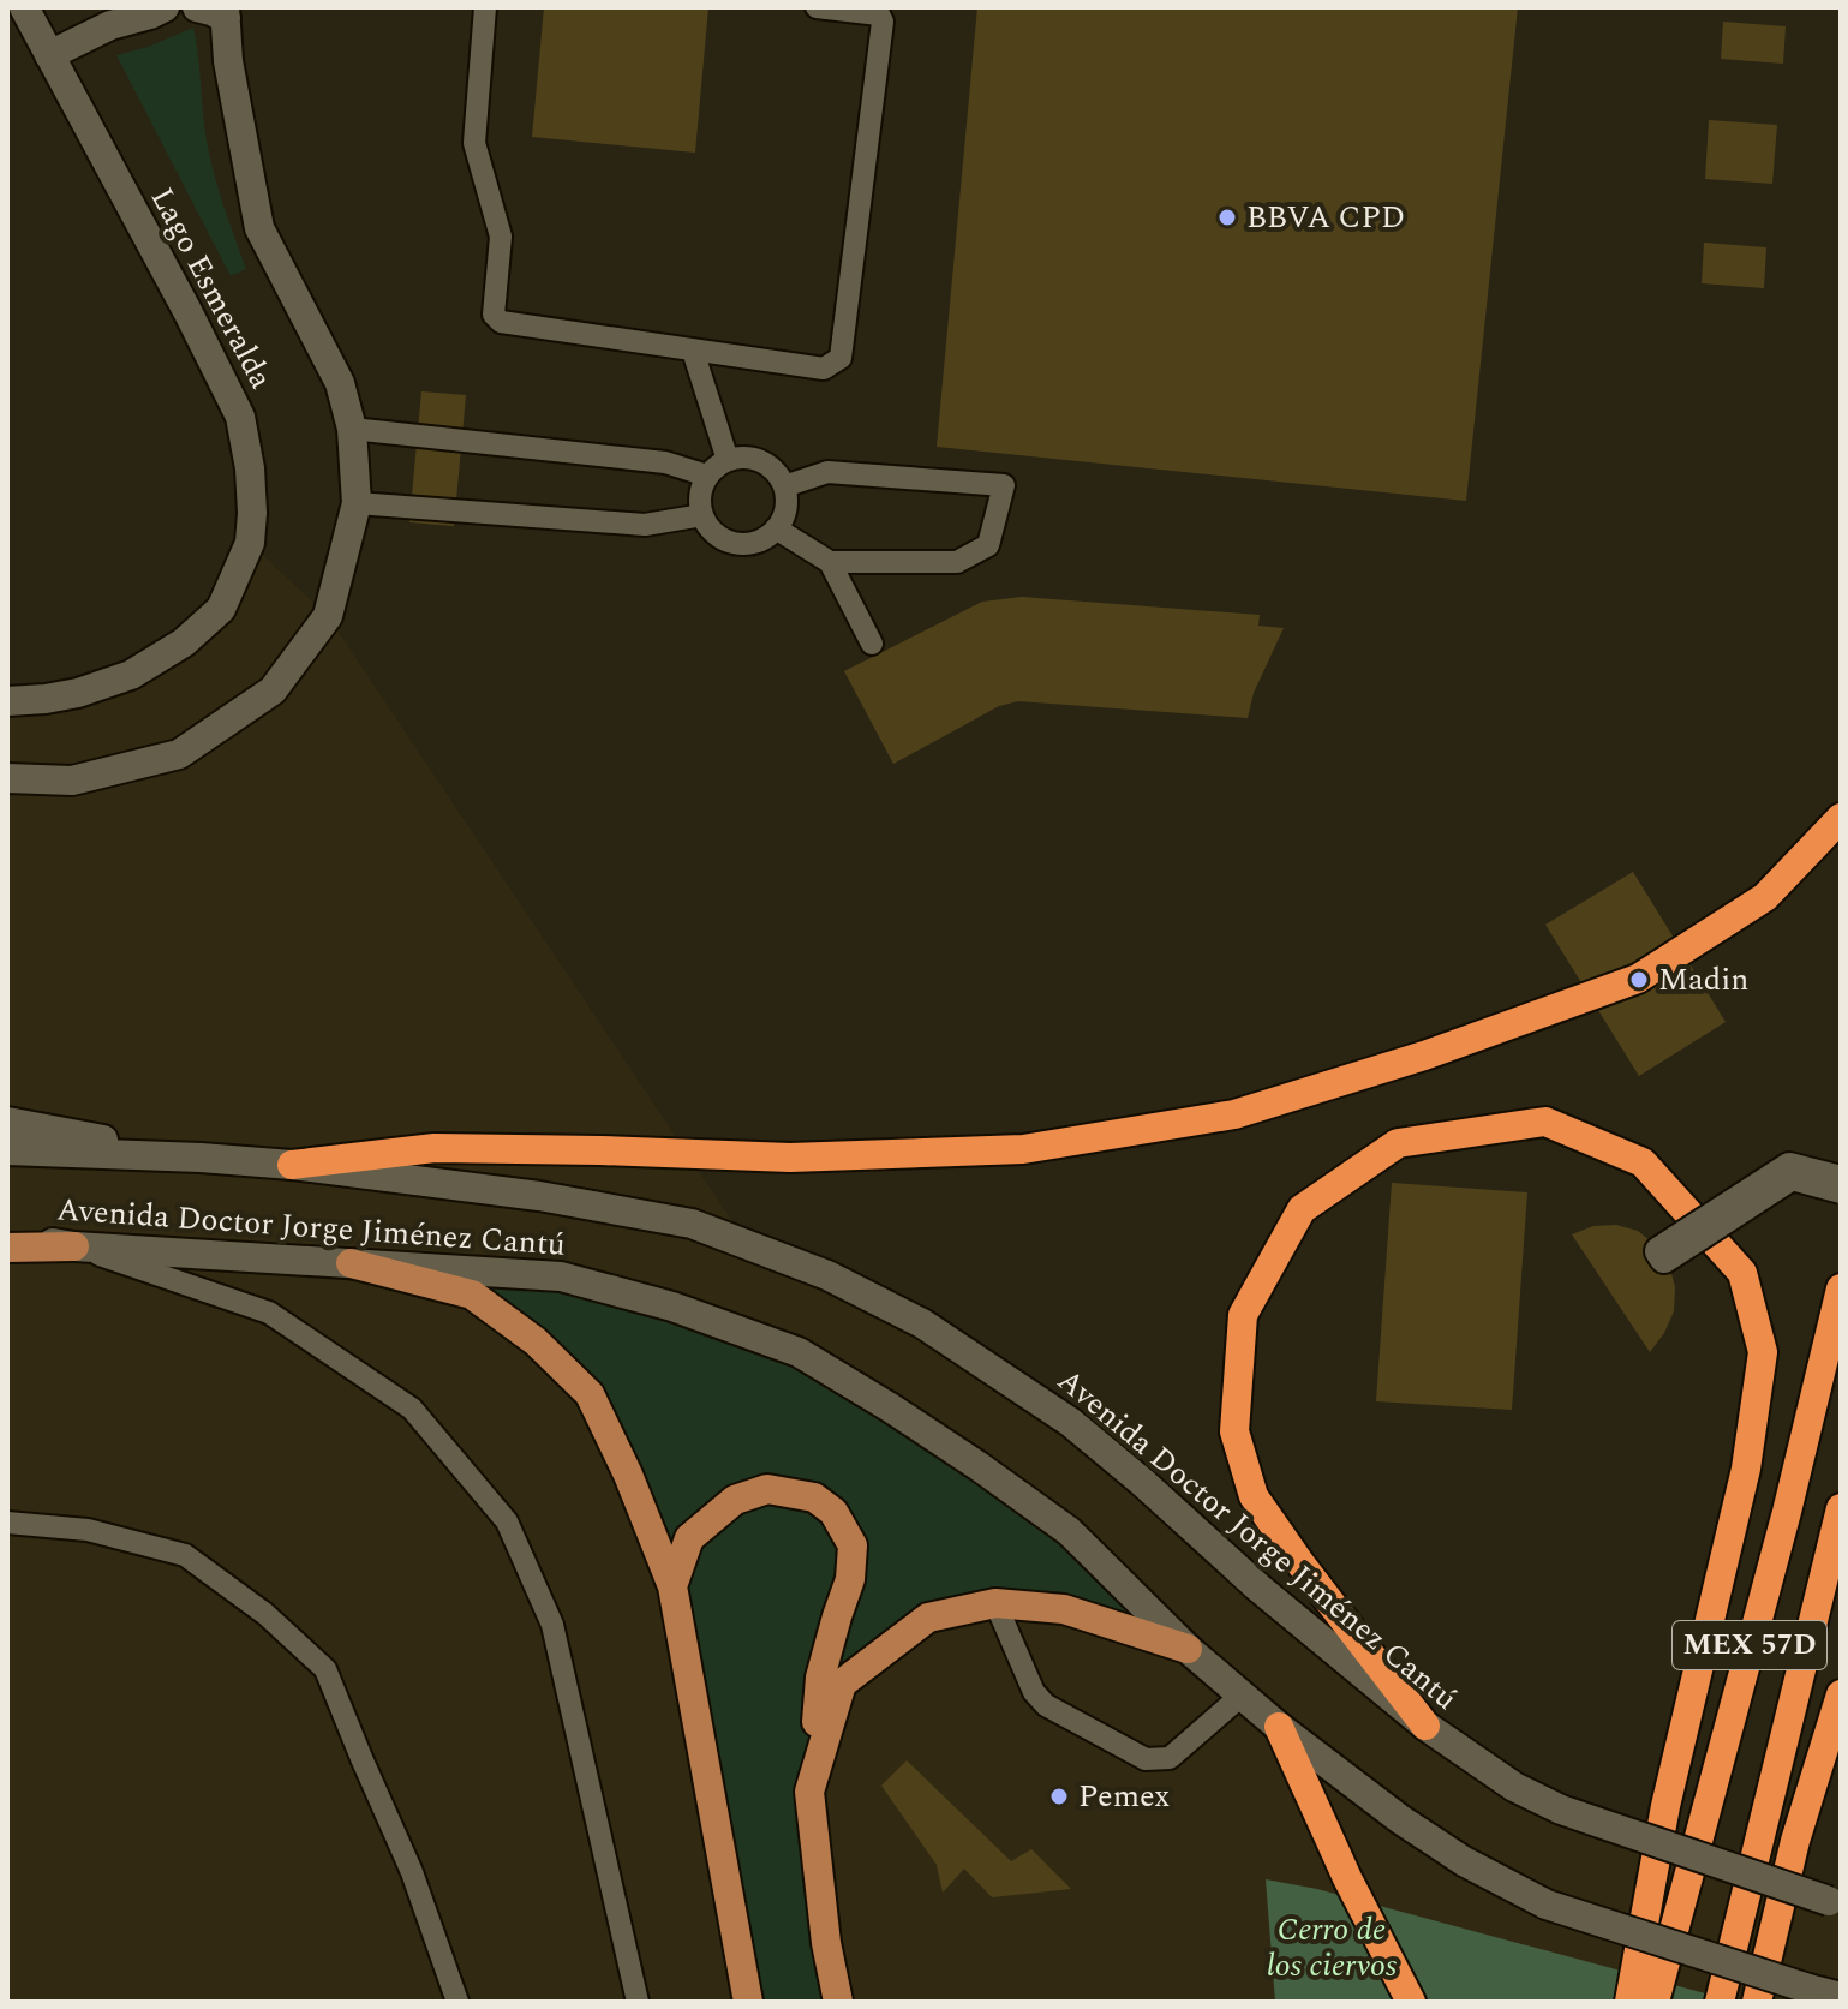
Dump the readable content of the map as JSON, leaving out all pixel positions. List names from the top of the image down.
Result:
{
  "streets": {
    "highway": ["MEX 57D"],
    "main road": ["Lago Esmeralda", "Avenida Doctor Jorge Jiménez Cantú"]
  },
  "parks": ["Cerro de los ciervos"],
  "places": ["BBVA CPD", "Madin", "Pemex"]
}
